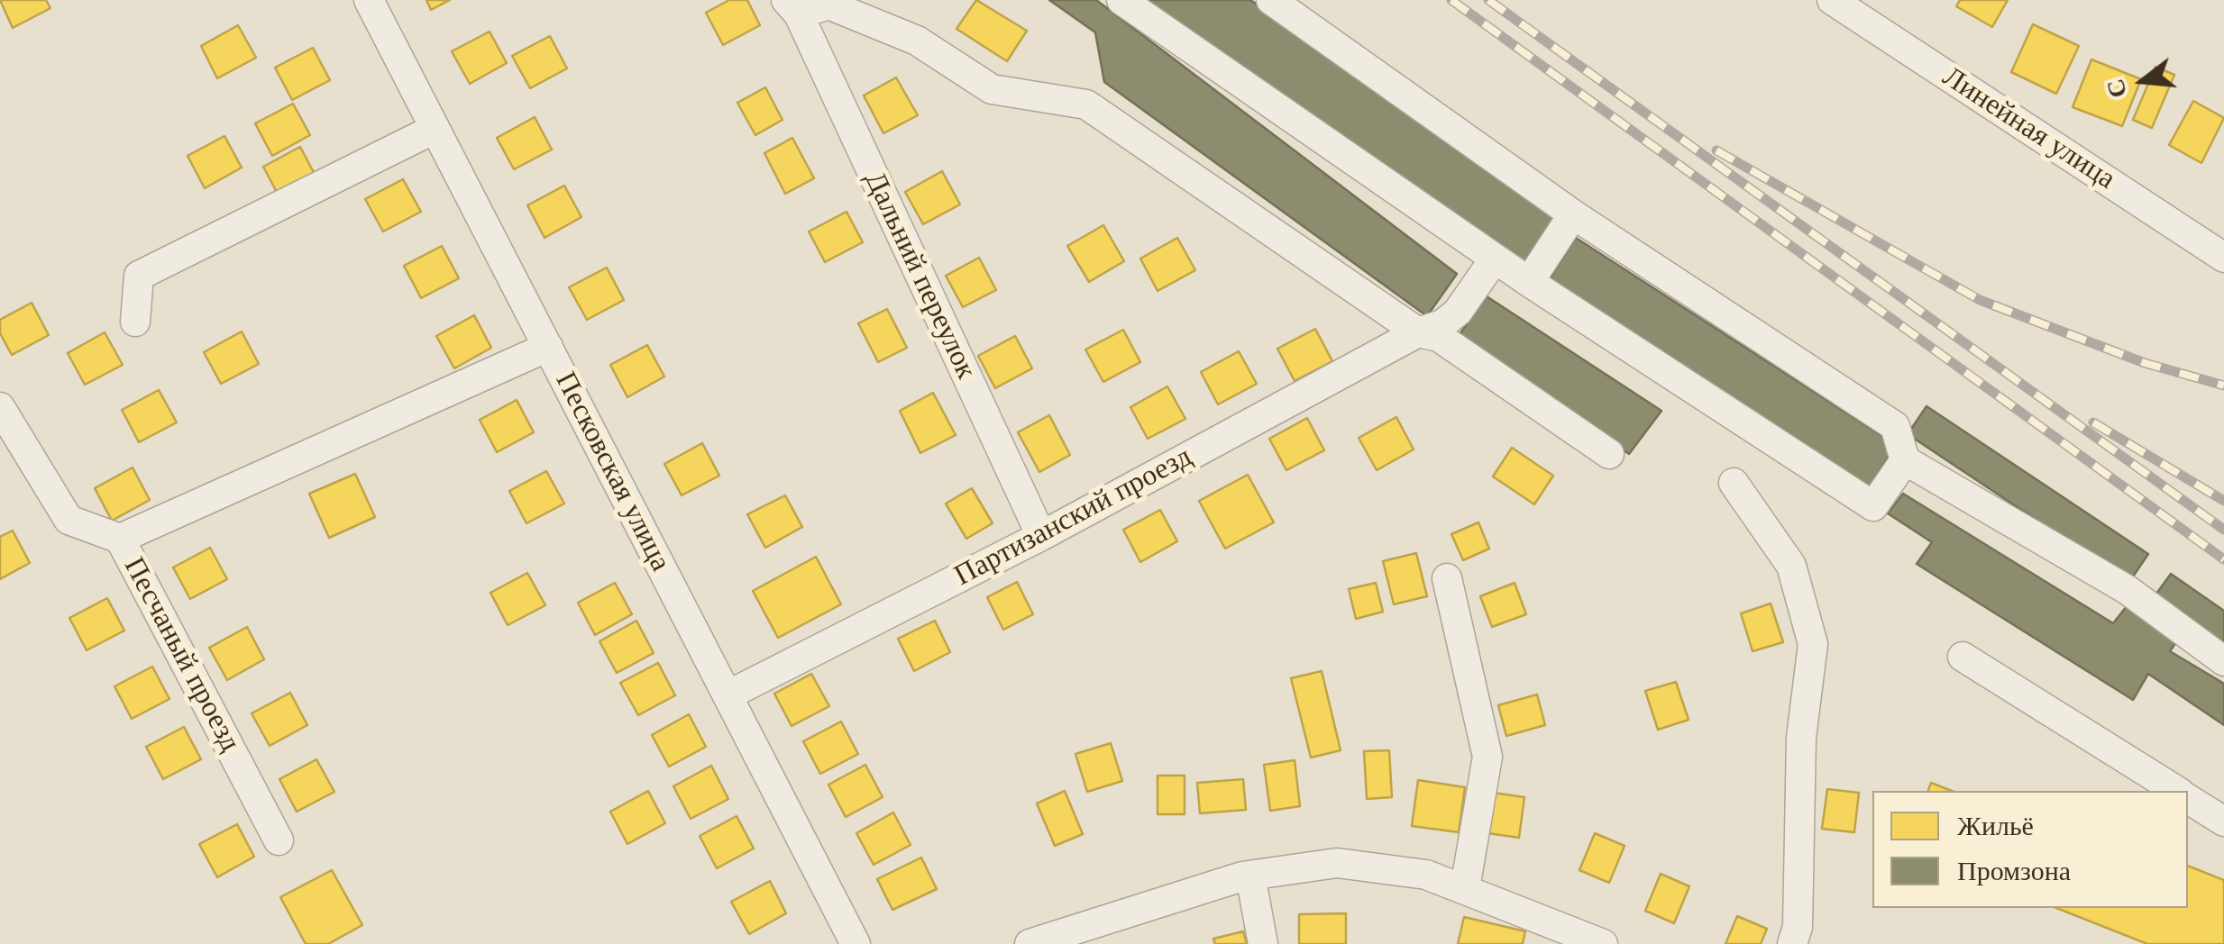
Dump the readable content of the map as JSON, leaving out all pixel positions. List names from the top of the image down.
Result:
{
  "streets": {
    "street": [
      "Линейная улица",
      "Дальний переулок",
      "Песковская улица",
      "Партизанский проезд",
      "Песчаный проезд"
    ]
  },
  "crossings": [
    ["Дальний переулок", "Партизанский проезд"],
    ["Песковская улица", "Партизанский проезд"]
  ],
  "legend": ["Жильё", "Промзона"],
  "north": "left"
}
